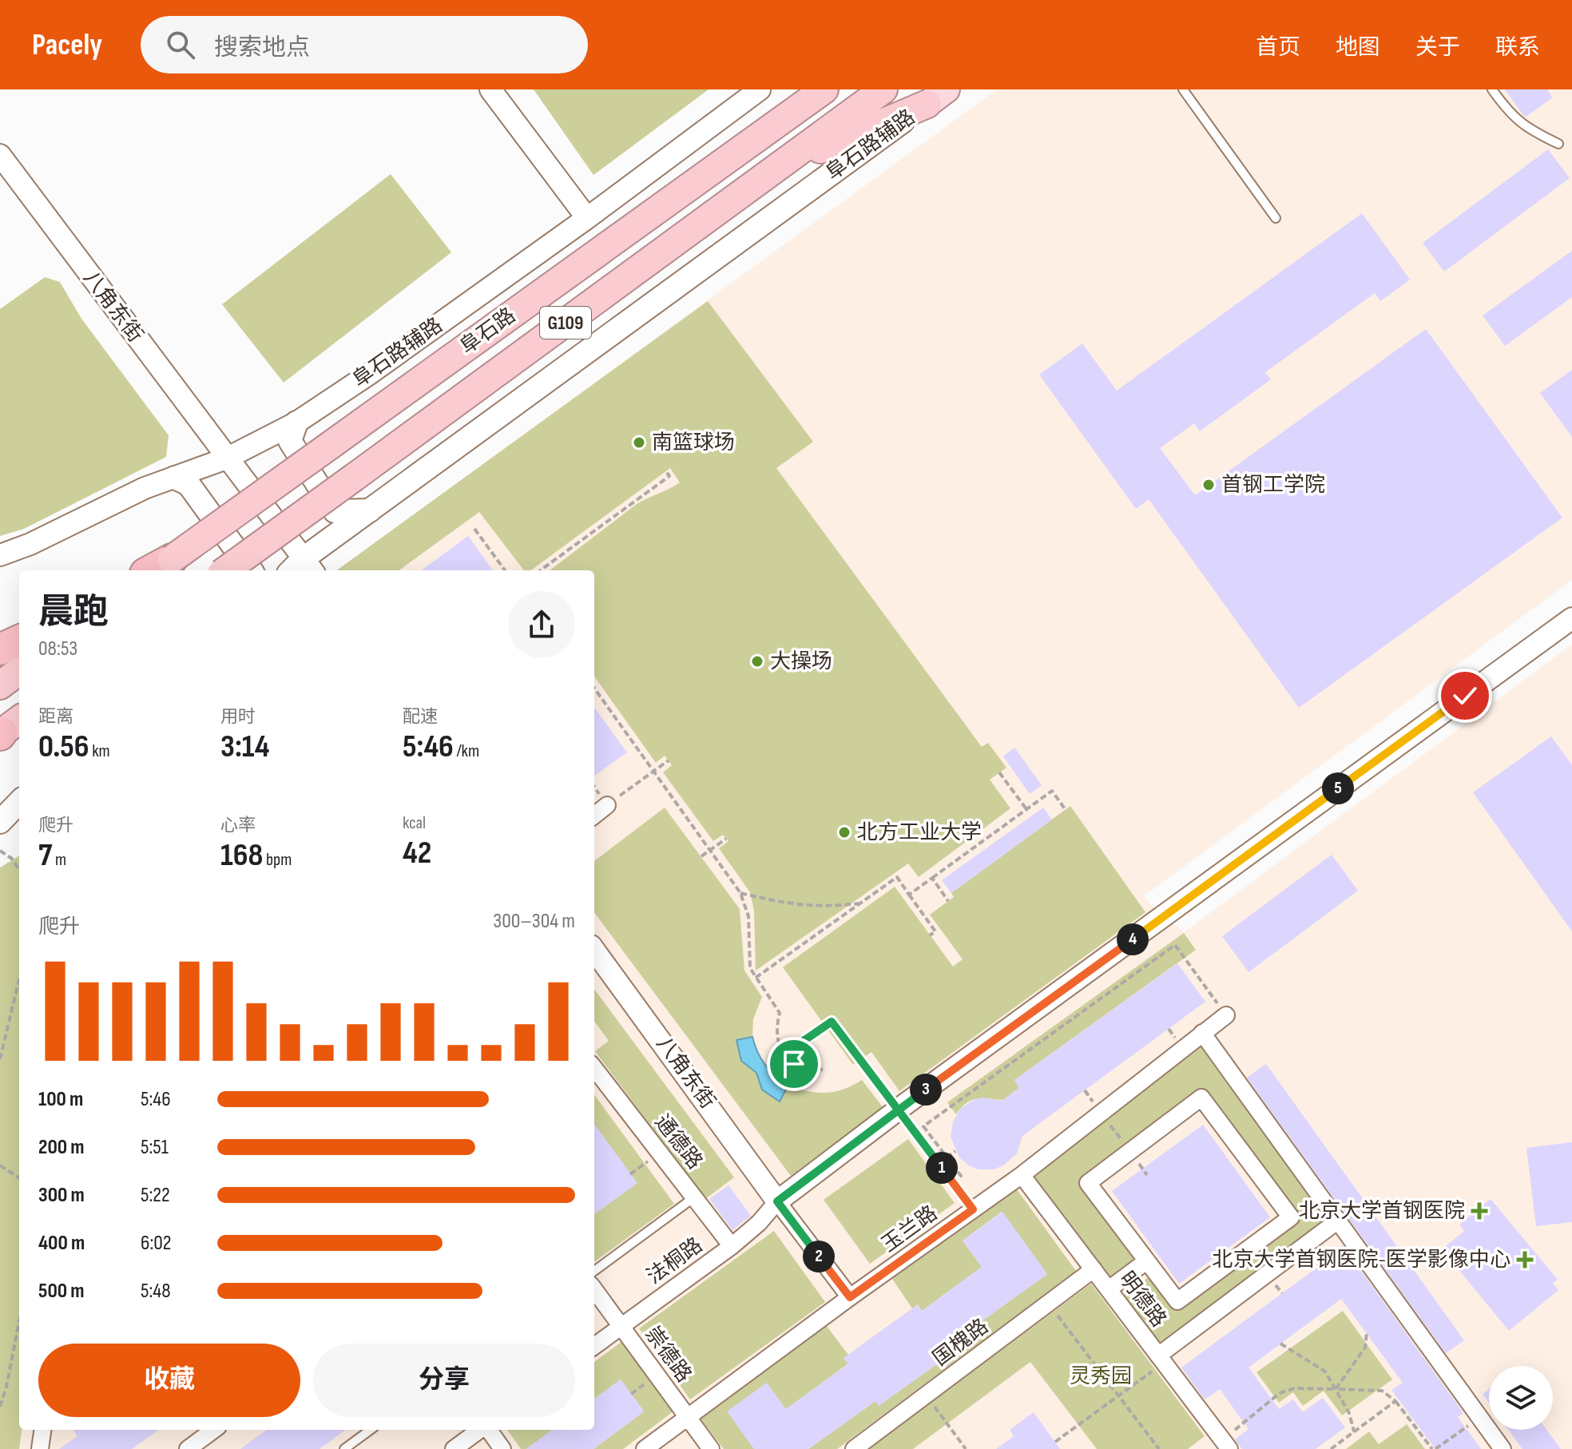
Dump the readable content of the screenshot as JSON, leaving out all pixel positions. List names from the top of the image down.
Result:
{
  "streets": {
    "highway": ["G109", "阜石路"],
    "main road": ["阜石路辅路"],
    "street": [
      "八角东街",
      "通德路",
      "玉兰路",
      "法桐路",
      "明德路",
      "国槐路",
      "崇德路"
    ]
  },
  "crossings": [
    ["阜石路辅路", "八角东街"],
    ["八角东街", "法桐路"],
    ["通德路", "法桐路"],
    ["玉兰路", "明德路"],
    ["玉兰路", "崇德路"],
    ["法桐路", "崇德路"],
    ["明德路", "国槐路"]
  ],
  "parks": ["灵秀园"],
  "places": {
    "other": [
      "南篮球场",
      "首钢工学院",
      "大操场",
      "北方工业大学"
    ],
    "health": ["北京大学首钢医院", "北京大学首钢医院-医学影像中心"]
  },
  "page": {
    "header": "Pacely",
    "search": "搜索地点",
    "nav": [
      "首页",
      "地图",
      "关于",
      "联系"
    ],
    "heading": ["晨跑", "08:53"],
    "stats": [
      ["距离", "0.56 km"],
      ["用时", "3:14"],
      ["配速", "5:46 /km"],
      ["爬升", "7 m"],
      ["心率", "168 bpm"],
      ["kcal", "42"]
    ],
    "pins": [
      "5",
      "4",
      "3",
      "1",
      "2"
    ],
    "chart": ["爬升", "300–304 m"],
    "list": [
      {
        "name": "100 m",
        "note": "5:46"
      },
      {
        "name": "200 m",
        "note": "5:51"
      },
      {
        "name": "300 m",
        "note": "5:22"
      },
      {
        "name": "400 m",
        "note": "6:02"
      },
      {
        "name": "500 m",
        "note": "5:48"
      }
    ],
    "buttons": ["收藏", "分享"]
  }
}
